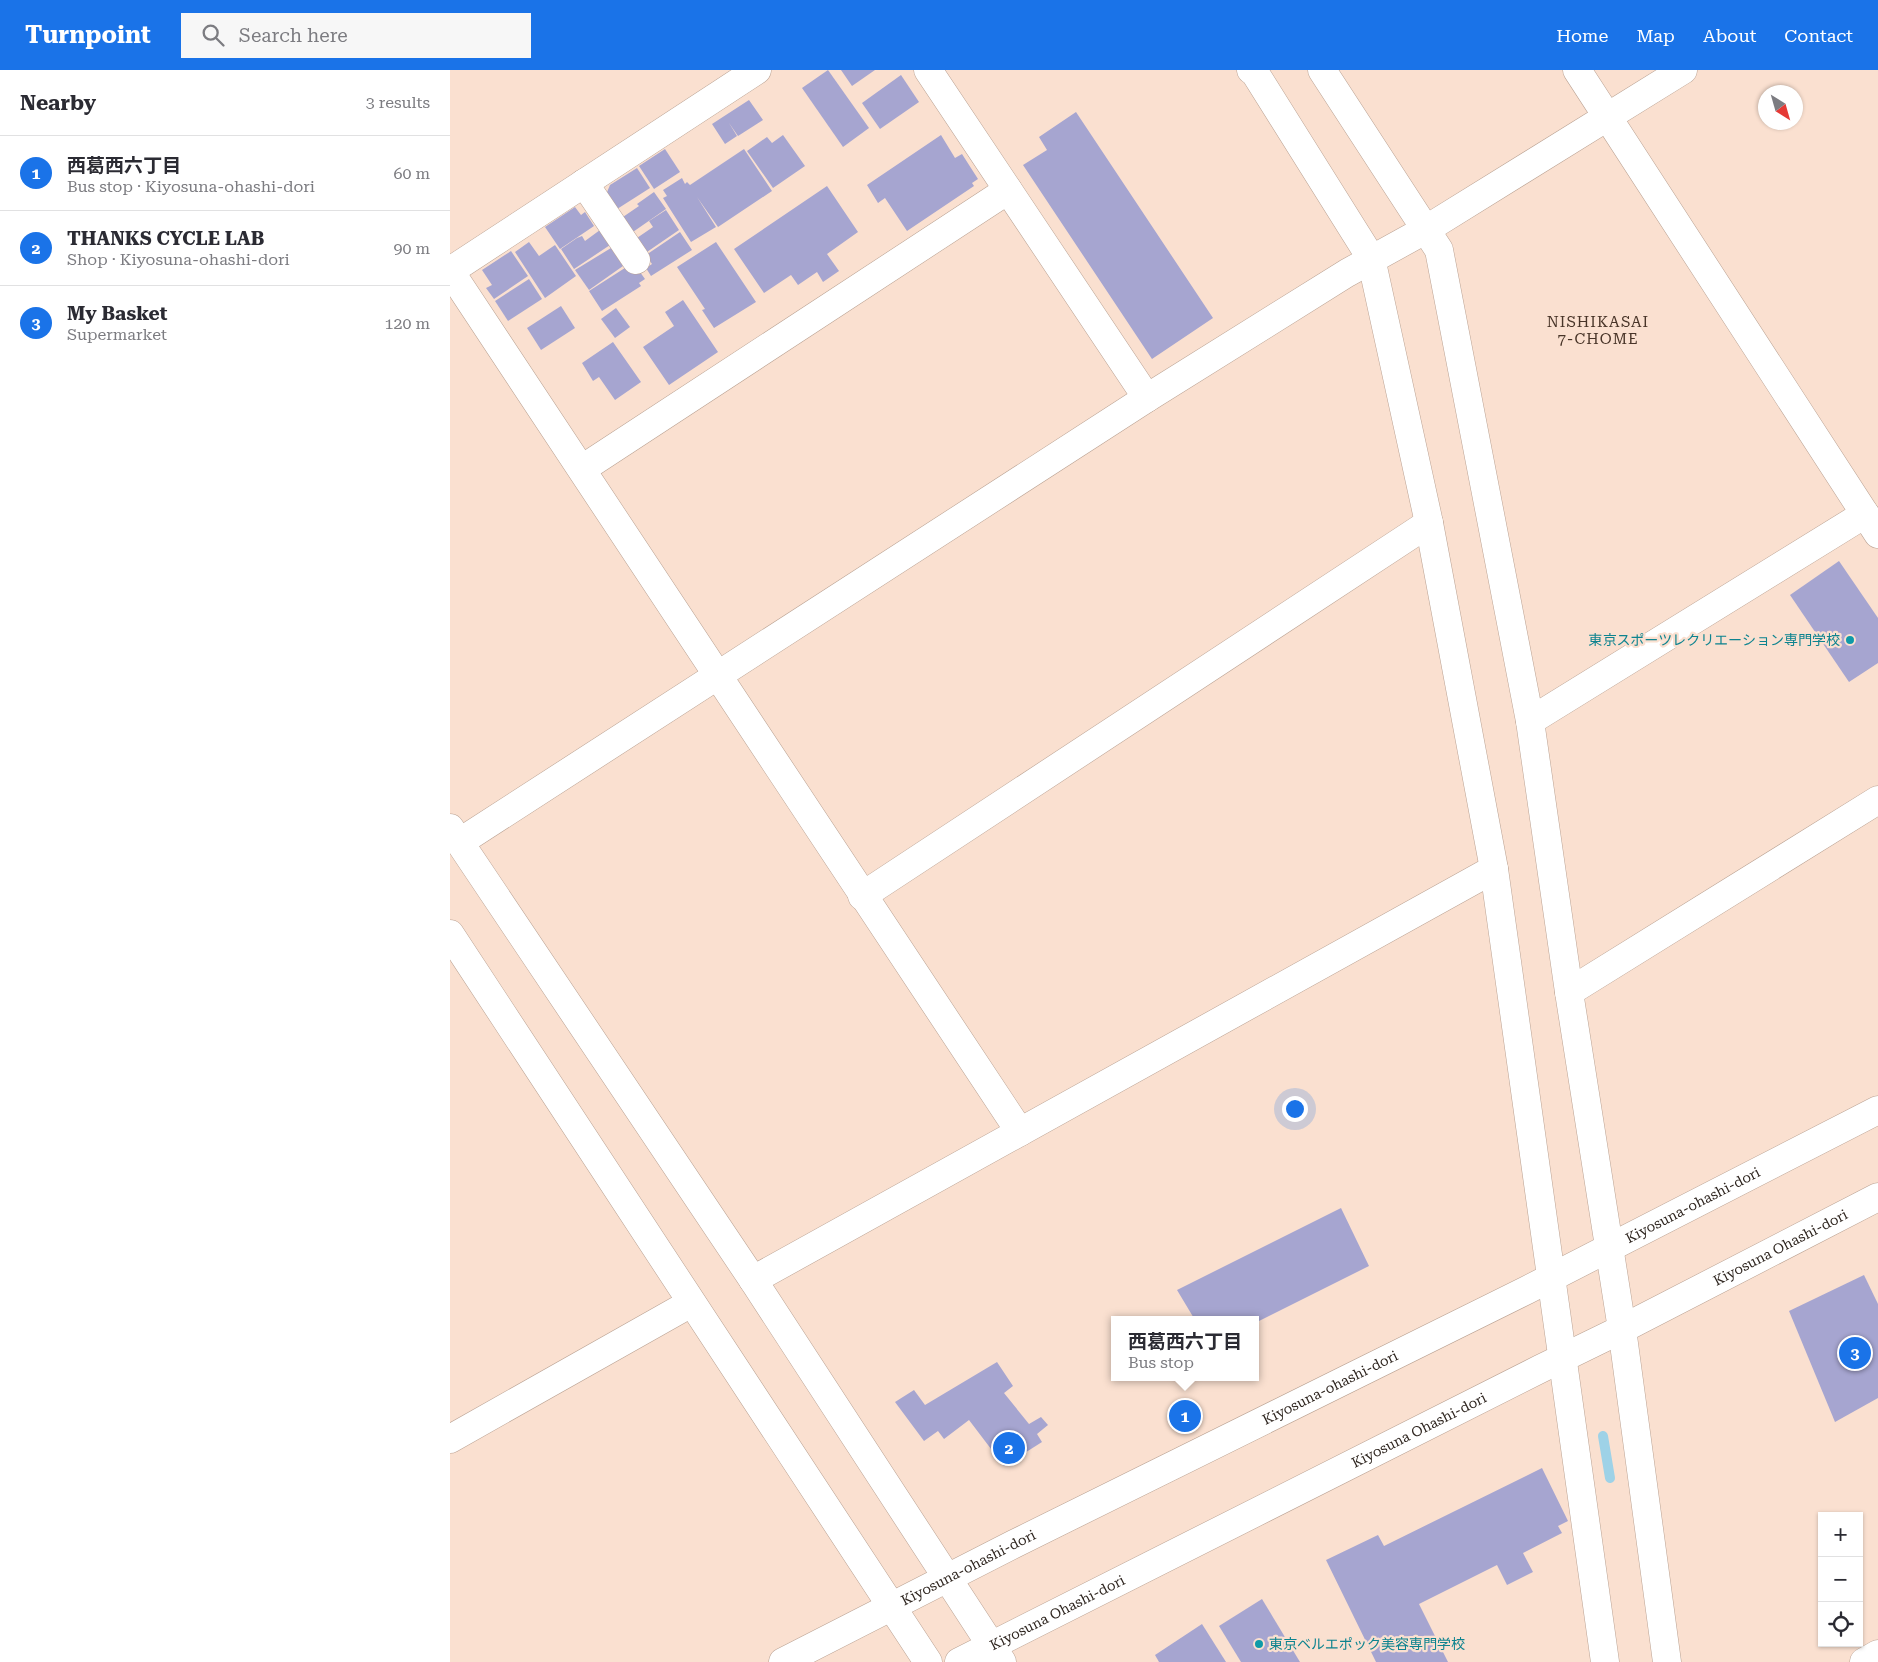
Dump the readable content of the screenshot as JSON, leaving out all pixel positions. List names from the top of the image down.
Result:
{
  "streets": {
    "street": ["Kiyosuna-ohashi-dori", "Kiyosuna Ohashi-dori"]
  },
  "districts": ["NISHIKASAI 7-CHOME"],
  "places": ["東京スポーツレクリエーション専門学校", "東京ベルエポック美容専門学校"],
  "north": "bottom right",
  "page": {
    "header": "Turnpoint",
    "search": "Search here",
    "nav": [
      "Home",
      "Map",
      "About",
      "Contact"
    ],
    "heading": ["Nearby", "3 results"],
    "list": [
      {
        "mark": "1",
        "name": "西葛西六丁目",
        "note": "Bus stop · Kiyosuna-ohashi-dori",
        "value": "60 m"
      },
      {
        "mark": "2",
        "name": "THANKS CYCLE LAB",
        "note": "Shop · Kiyosuna-ohashi-dori",
        "value": "90 m"
      },
      {
        "mark": "3",
        "name": "My Basket",
        "note": "Supermarket",
        "value": "120 m"
      }
    ],
    "popup": ["西葛西六丁目", "Bus stop"],
    "pins": ["3", "1", "2"],
    "map_buttons": ["+", "−"]
  }
}
